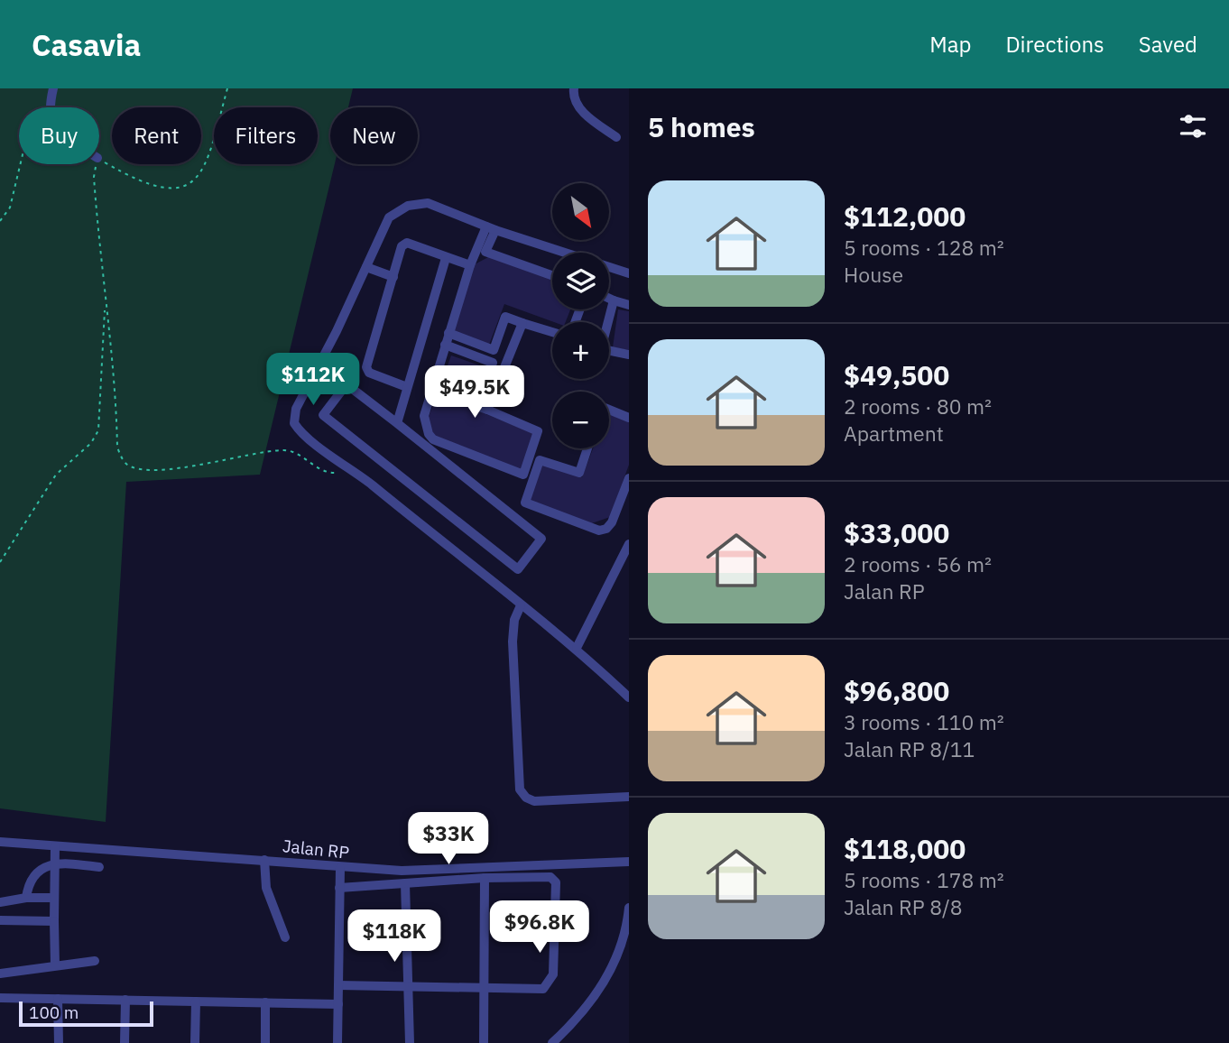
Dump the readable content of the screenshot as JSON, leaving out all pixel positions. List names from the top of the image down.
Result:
{
  "streets": {
    "street": ["Jalan RP"]
  },
  "scale_bar": "100 m",
  "north": "bottom right",
  "page": {
    "header": "Casavia",
    "nav": ["Map", "Directions", "Saved"],
    "heading": "5 homes",
    "chip": [
      "Buy",
      "Rent",
      "Filters",
      "New"
    ],
    "list": [
      {
        "name": "$112,000",
        "note": "5 rooms · 128 m² · House"
      },
      {
        "name": "$49,500",
        "note": "2 rooms · 80 m² · Apartment"
      },
      {
        "name": "$33,000",
        "note": "2 rooms · 56 m² · Jalan RP"
      },
      {
        "name": "$96,800",
        "note": "3 rooms · 110 m² · Jalan RP 8/11"
      },
      {
        "name": "$118,000",
        "note": "5 rooms · 178 m² · Jalan RP 8/8"
      }
    ],
    "map_buttons": ["+", "−"],
    "price": [
      "$112K",
      "$49.5K",
      "$33K",
      "$96.8K",
      "$118K"
    ],
    "scale": "100 m"
  }
}
